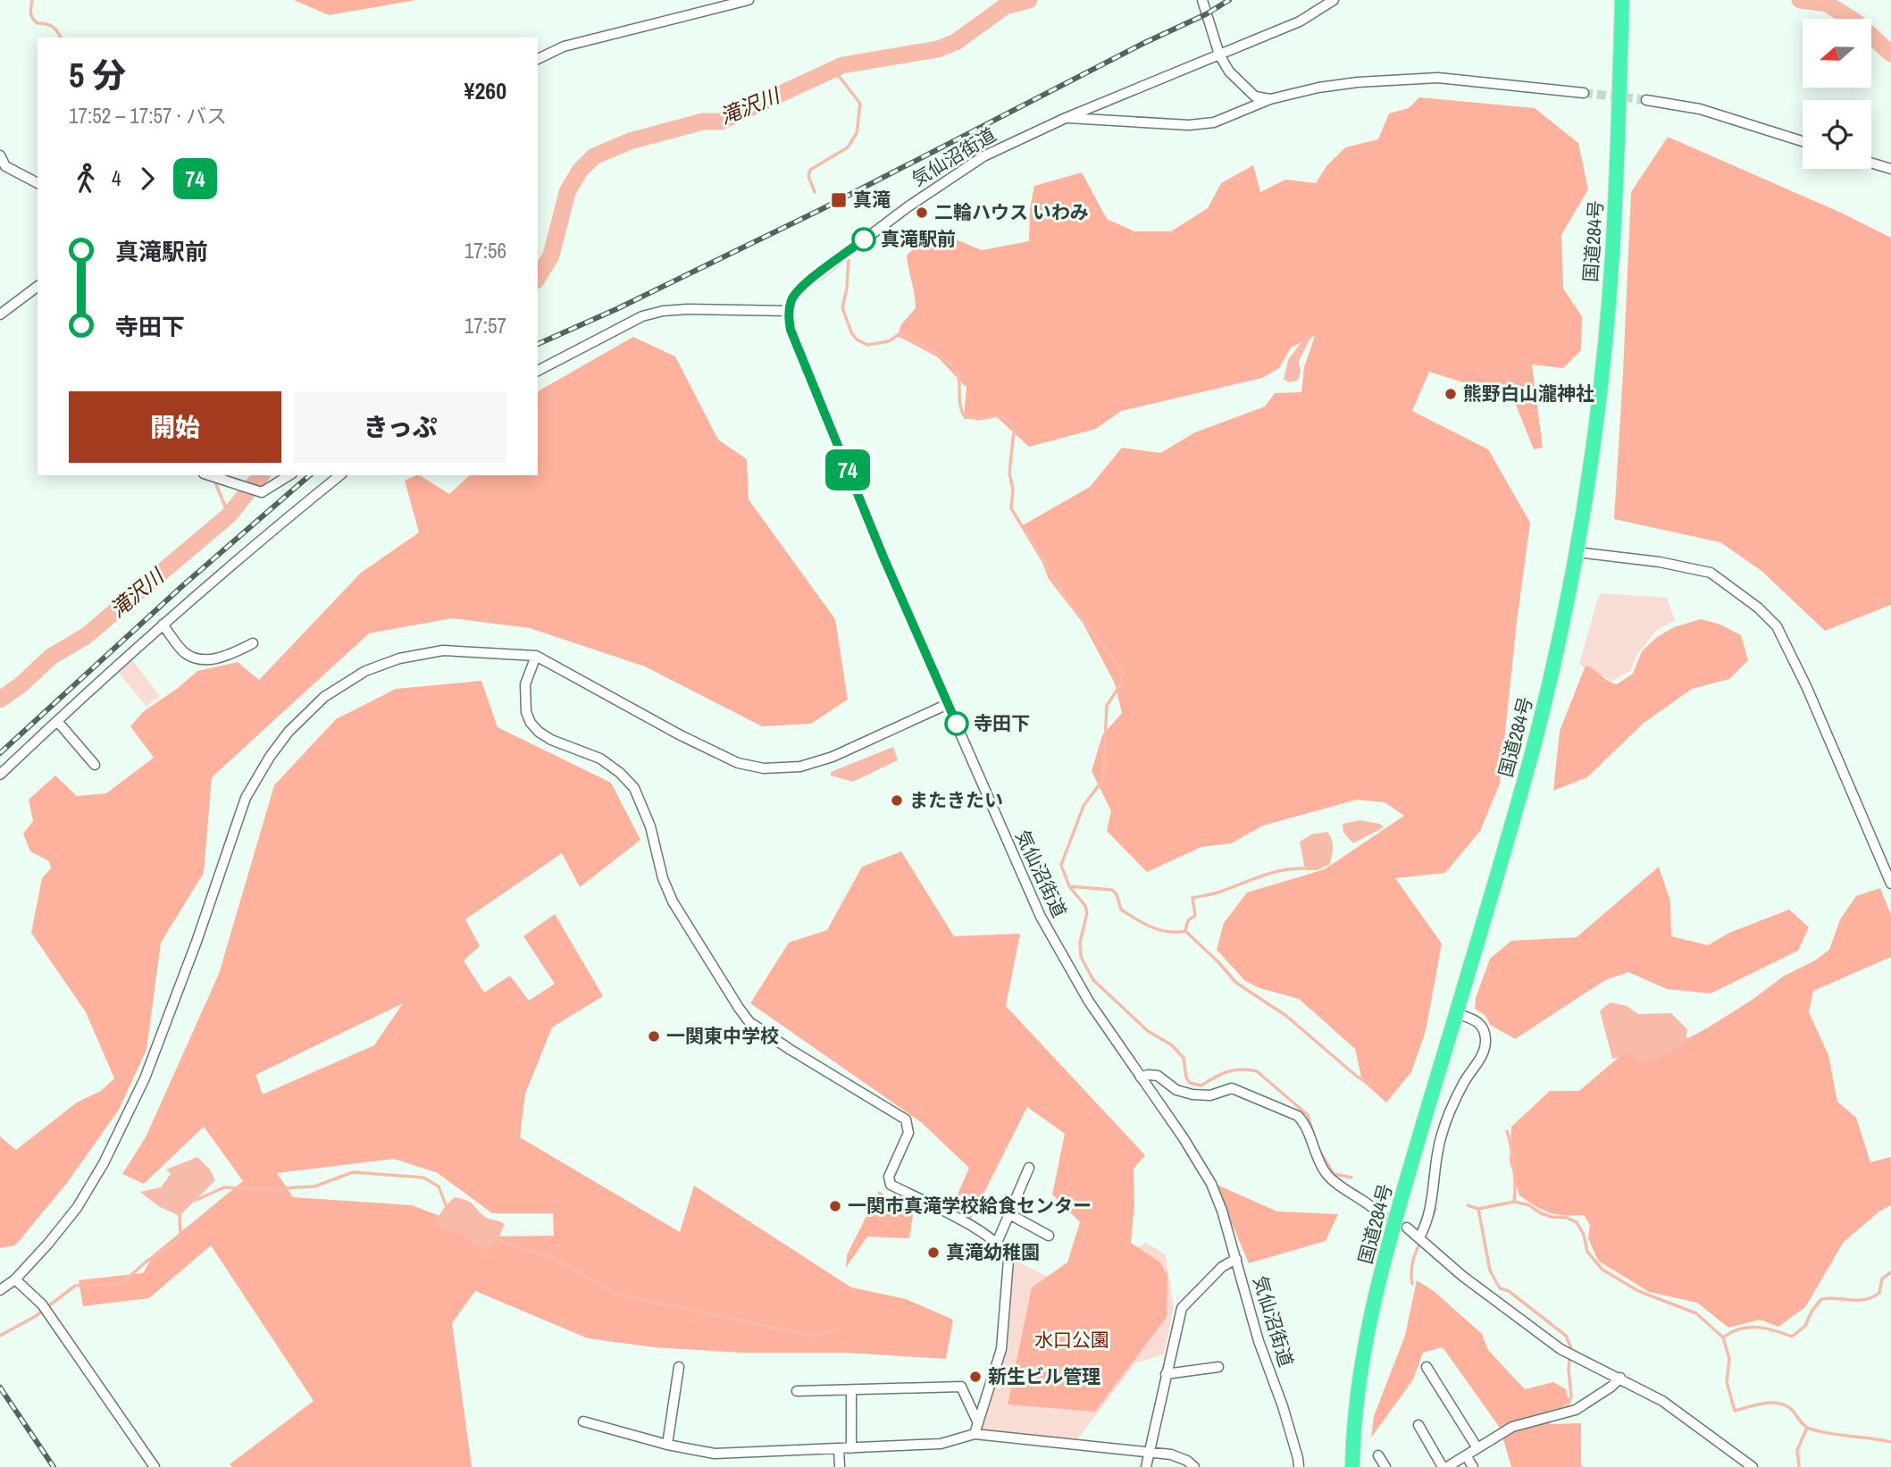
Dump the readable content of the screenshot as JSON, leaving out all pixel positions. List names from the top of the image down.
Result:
{
  "streets": {
    "highway": ["国道284号"],
    "street": ["気仙沼街道"]
  },
  "water": ["滝沢川"],
  "parks": ["水口公園"],
  "places": {
    "transit": ["真滝"],
    "other": [
      "二輪ハウス いわみ",
      "真滝駅前",
      "熊野白山瀧神社",
      "寺田下",
      "またきたい",
      "一関東中学校",
      "一関市真滝学校給食センター",
      "真滝幼稚園",
      "新生ビル管理"
    ]
  },
  "lines": ["bus line 74"],
  "north": "left",
  "page": {
    "on_map": "74",
    "heading": ["5 分", "17:52 – 17:57 · バス", "¥260"],
    "legs": ["4", "74"],
    "list": [
      {
        "name": "真滝駅前",
        "value": "17:56"
      },
      {
        "name": "寺田下",
        "value": "17:57"
      }
    ],
    "buttons": ["開始", "きっぷ"]
  }
}
